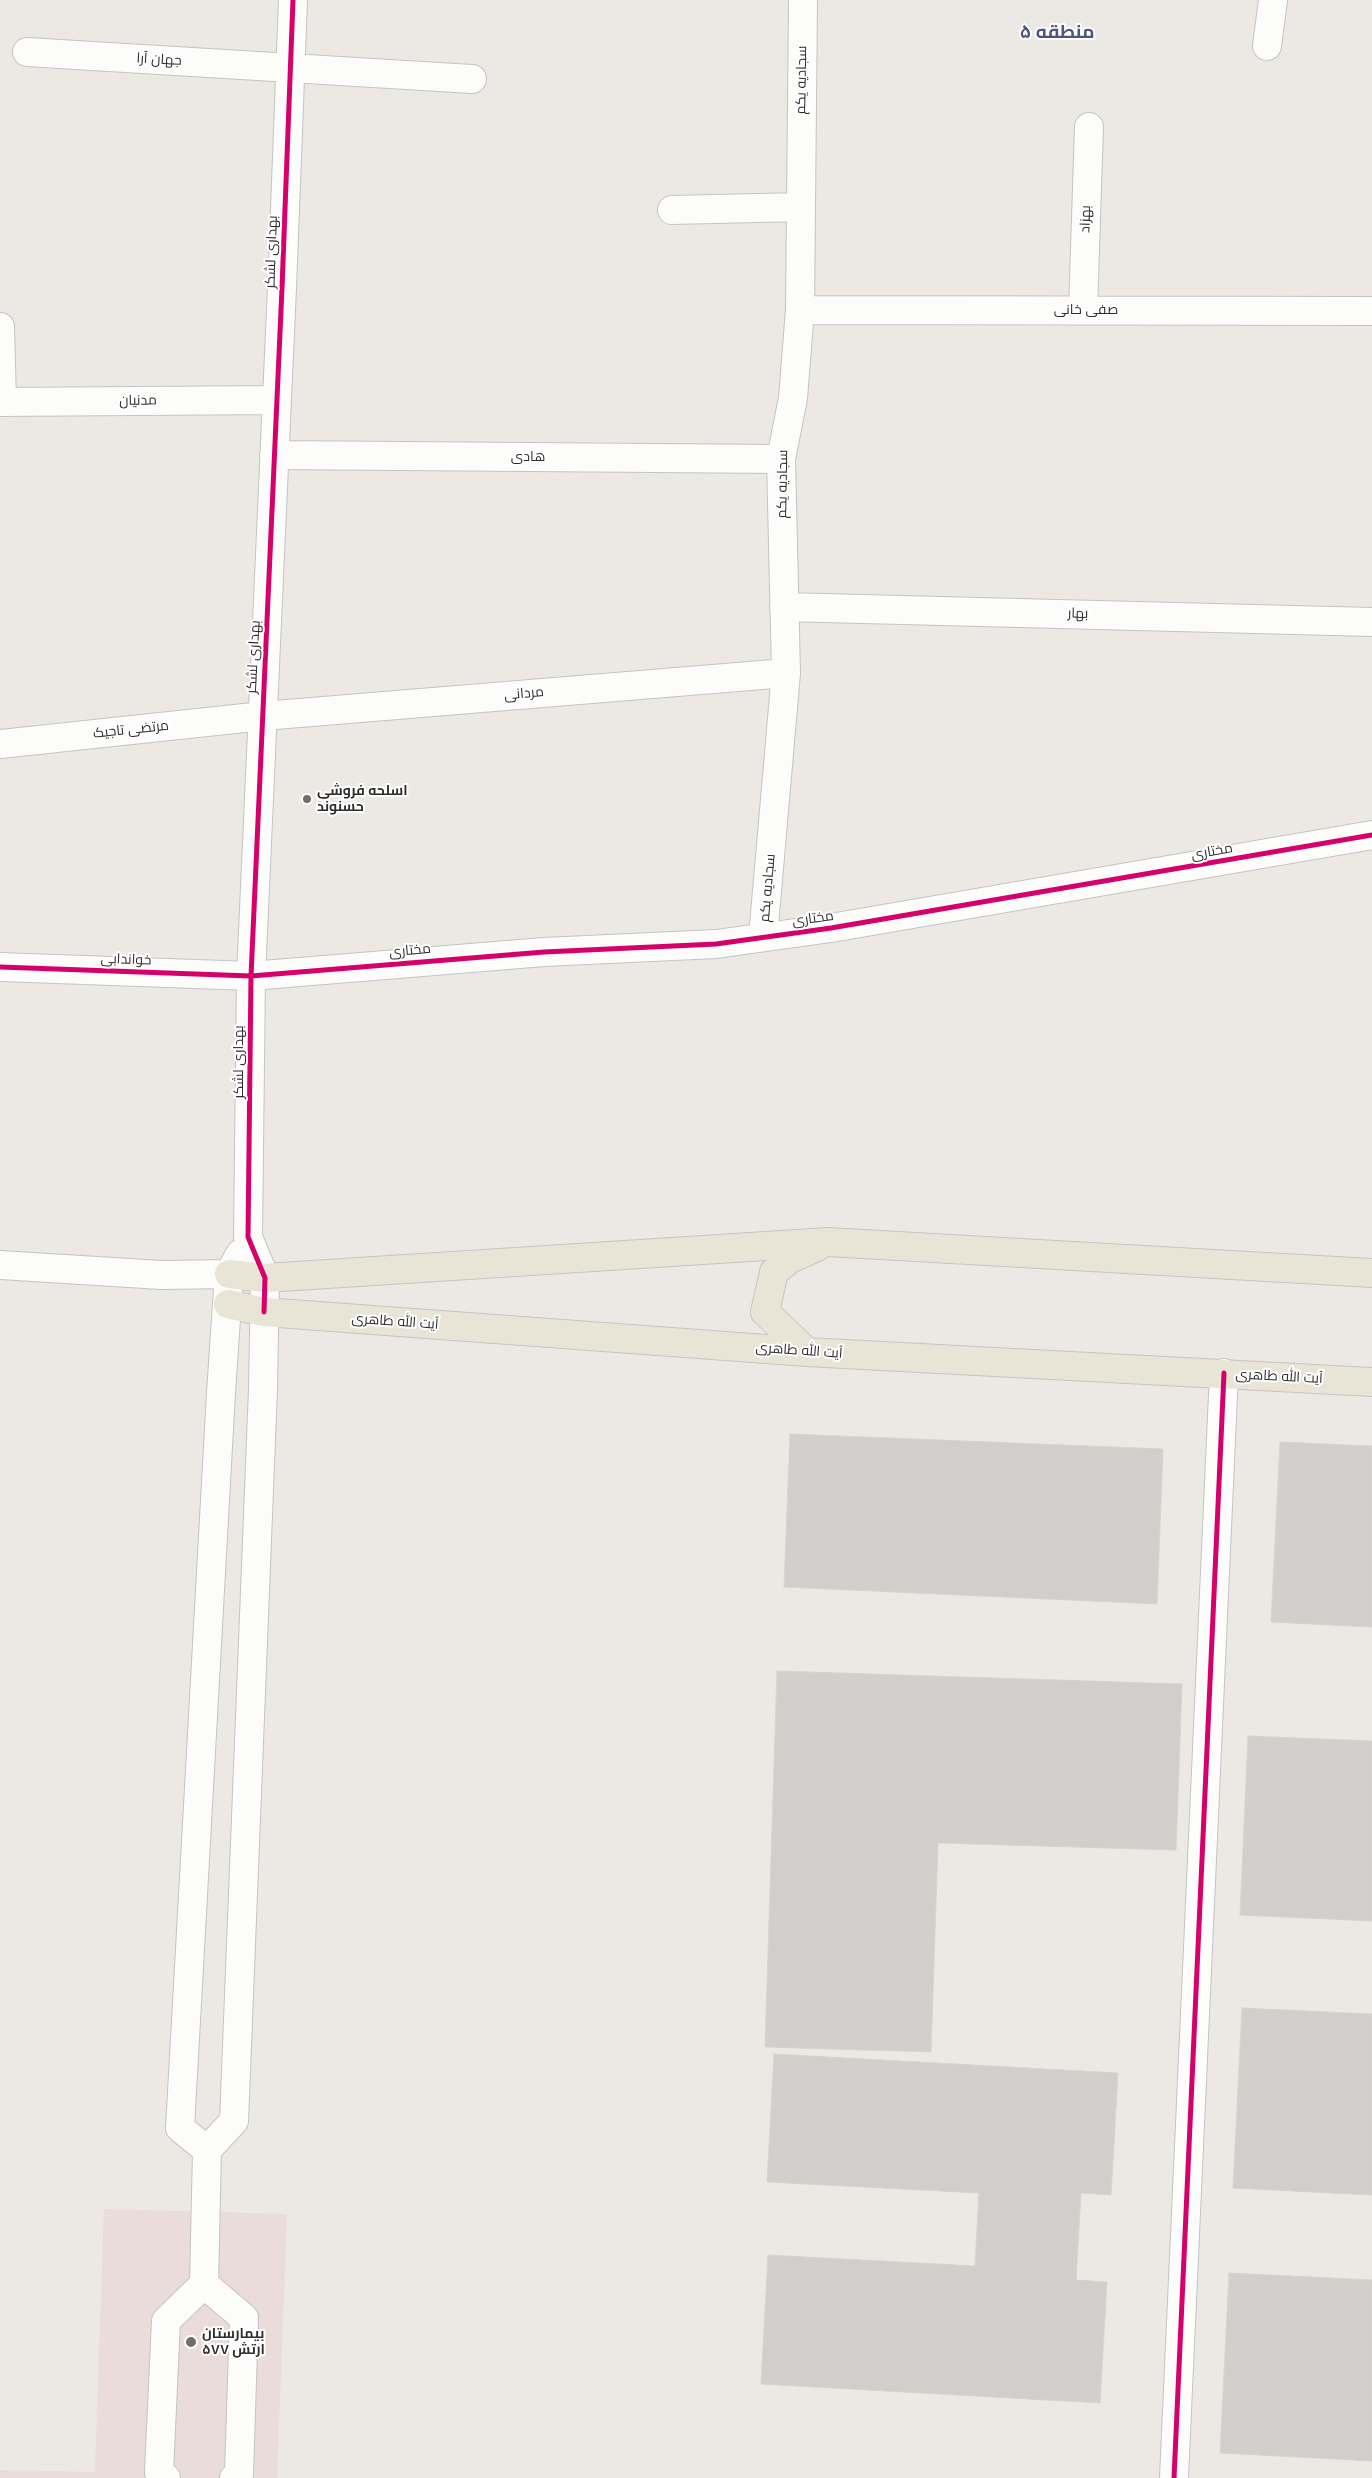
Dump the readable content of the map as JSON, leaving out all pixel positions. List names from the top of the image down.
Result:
{
  "streets": {
    "main road": ["آیت الله طاهری"],
    "street": [
      "جهان آرا",
      "سجادیه یکم",
      "بهزاد",
      "بهداری لشکر",
      "صفی خانی",
      "مدنیان",
      "هادی",
      "بهار",
      "مردانی",
      "مرتضی تاجیک",
      "مختاری",
      "خواندابی"
    ]
  },
  "crossings": [
    ["جهان آرا", "بهداری لشکر"],
    ["سجادیه یکم", "صفی خانی"],
    ["سجادیه یکم", "هادی"],
    ["سجادیه یکم", "بهار"],
    ["سجادیه یکم", "مردانی"],
    ["سجادیه یکم", "مختاری"],
    ["بهزاد", "صفی خانی"],
    ["بهداری لشکر", "مدنیان"],
    ["بهداری لشکر", "هادی"],
    ["بهداری لشکر", "مردانی"],
    ["بهداری لشکر", "مرتضی تاجیک"],
    ["بهداری لشکر", "مختاری"],
    ["بهداری لشکر", "خواندابی"],
    ["بهداری لشکر", "آیت الله طاهری"],
    ["مردانی", "مرتضی تاجیک"],
    ["مختاری", "خواندابی"]
  ],
  "districts": ["منطقه ۵"],
  "places": ["اسلحه فروشی حسنوند", "بیمارستان ۵۷۷ ارتش"]
}
